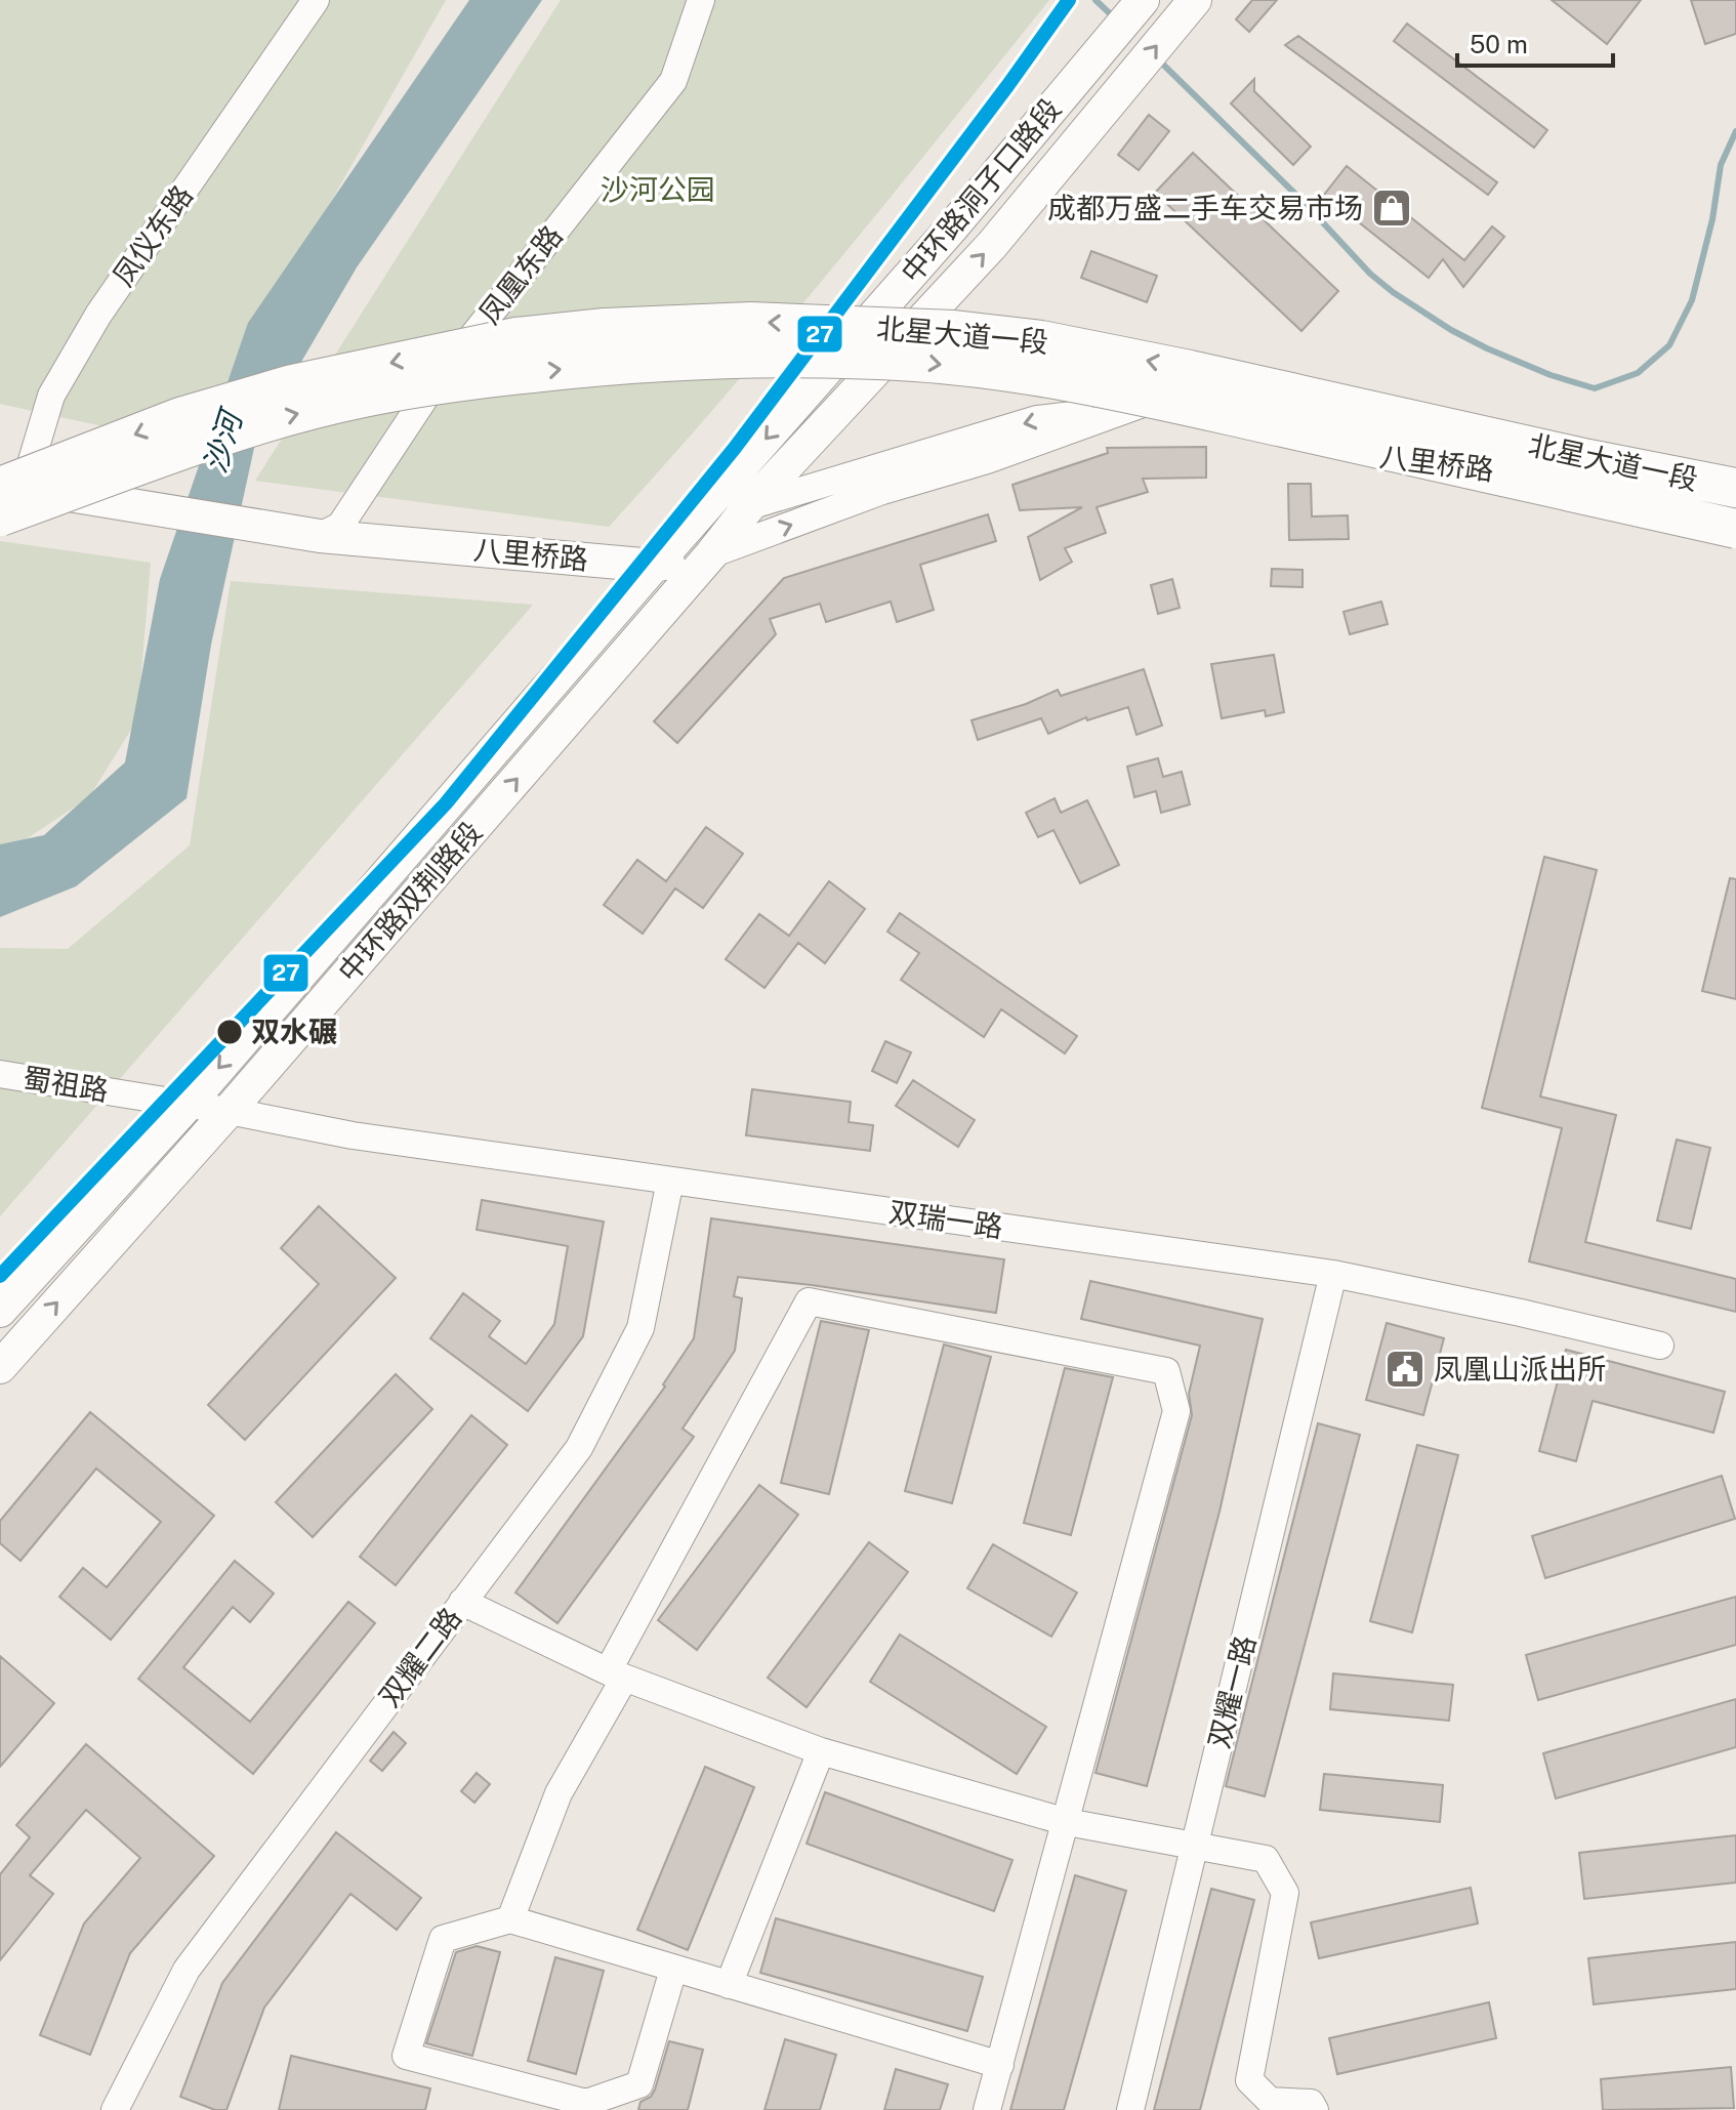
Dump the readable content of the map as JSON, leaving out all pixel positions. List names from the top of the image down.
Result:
{
  "streets": {
    "highway": ["北星大道一段"],
    "main road": ["中环路洞子口路段", "八里桥路", "中环路双荆路段"],
    "street": [
      "凤仪东路",
      "凤凰东路",
      "蜀祖路",
      "双瑞一路",
      "双耀二路",
      "双耀一路"
    ]
  },
  "crossings": [
    ["中环路洞子口路段", "八里桥路"],
    ["中环路洞子口路段", "中环路双荆路段"],
    ["凤仪东路", "北星大道一段"],
    ["凤仪东路", "八里桥路"],
    ["凤凰东路", "八里桥路"],
    ["北星大道一段", "八里桥路"],
    ["八里桥路", "中环路双荆路段"],
    ["中环路双荆路段", "蜀祖路"],
    ["中环路双荆路段", "双瑞一路"],
    ["蜀祖路", "双瑞一路"],
    ["双瑞一路", "双耀二路"],
    ["双瑞一路", "双耀一路"]
  ],
  "water": ["沙河"],
  "parks": ["沙河公园"],
  "places": {
    "shop": ["成都万盛二手车交易市场"],
    "other": ["双水碾"],
    "public building": ["凤凰山派出所"]
  },
  "lines": ["transit line 27"],
  "scale_bar": "50 m"
}
